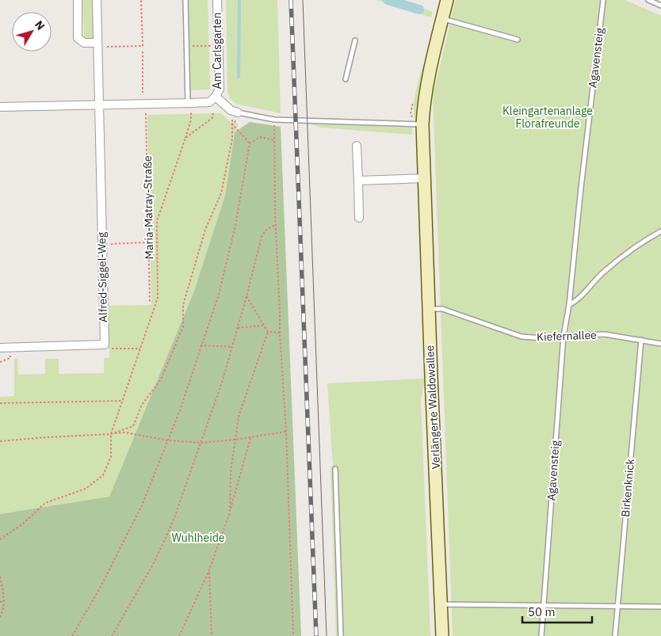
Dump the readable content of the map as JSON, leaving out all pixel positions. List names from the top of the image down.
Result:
{
  "streets": {
    "street": ["Am Carlsgarten", "Alfred-Siggel-Weg", "Verlängerte Waldowallee"],
    "lane": ["Agavensteig", "Kiefernallee", "Birkenknick"],
    "path": ["Maria-Matray-Straße"]
  },
  "crossings": [
    ["Agavensteig", "Kiefernallee"],
    ["Kiefernallee", "Verlängerte Waldowallee"],
    ["Kiefernallee", "Birkenknick"]
  ],
  "parks": ["Kleingartenanlage Florafreunde", "Wuhlheide"],
  "scale_bar": "50 m",
  "north": "top right"
}
